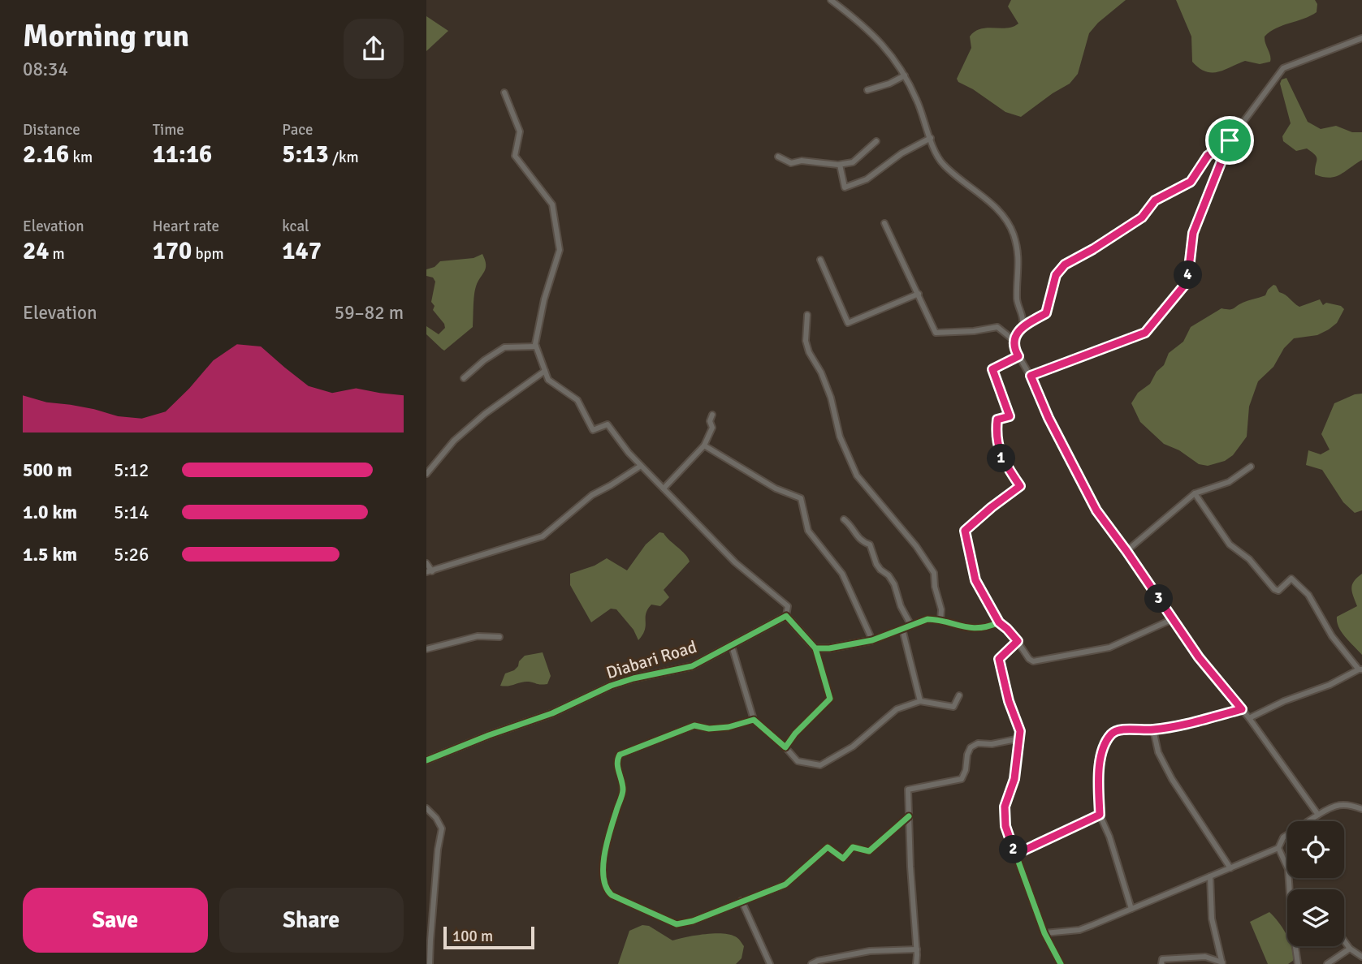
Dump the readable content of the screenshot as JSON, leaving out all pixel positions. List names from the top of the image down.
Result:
{
  "streets": {
    "street": ["Diabari Road"]
  },
  "scale_bar": "100 m",
  "page": {
    "heading": ["Morning run", "08:34"],
    "stats": [
      ["Distance", "2.16 km"],
      ["Time", "11:16"],
      ["Pace", "5:13 /km"],
      ["Elevation", "24 m"],
      ["Heart rate", "170 bpm"],
      ["kcal", "147"]
    ],
    "pins": [
      "4",
      "1",
      "3",
      "2"
    ],
    "chart": ["Elevation", "59–82 m"],
    "list": [
      {
        "name": "500 m",
        "note": "5:12"
      },
      {
        "name": "1.0 km",
        "note": "5:14"
      },
      {
        "name": "1.5 km",
        "note": "5:26"
      }
    ],
    "buttons": ["Save", "Share"],
    "scale": "100 m"
  }
}
